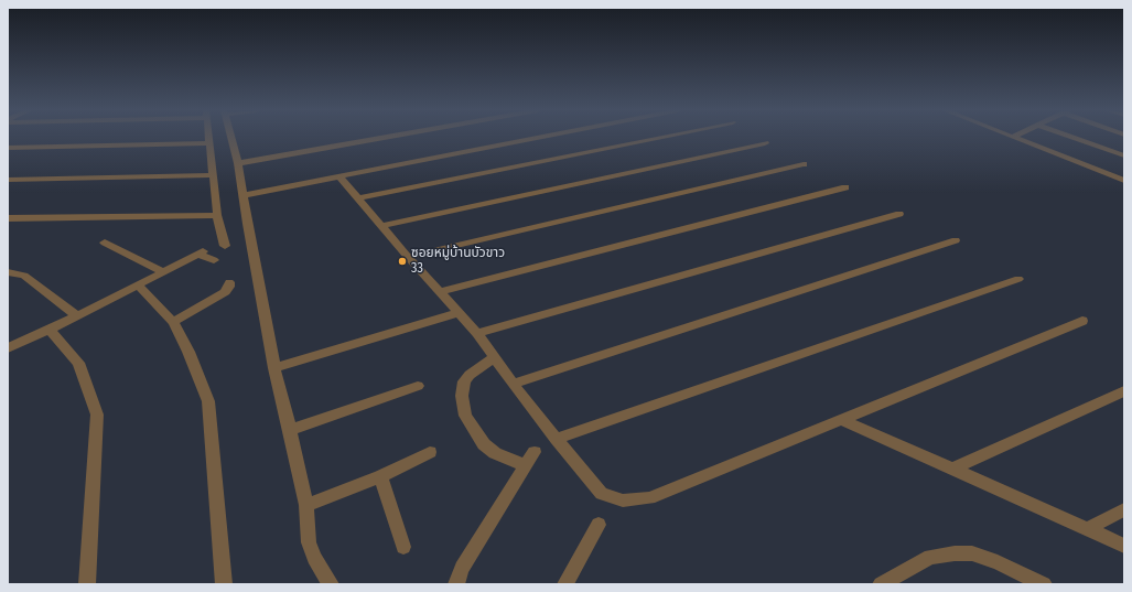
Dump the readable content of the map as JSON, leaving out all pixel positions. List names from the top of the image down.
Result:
{
  "places": ["ซอยหมู่บ้านบัวขาว 33"]
}
